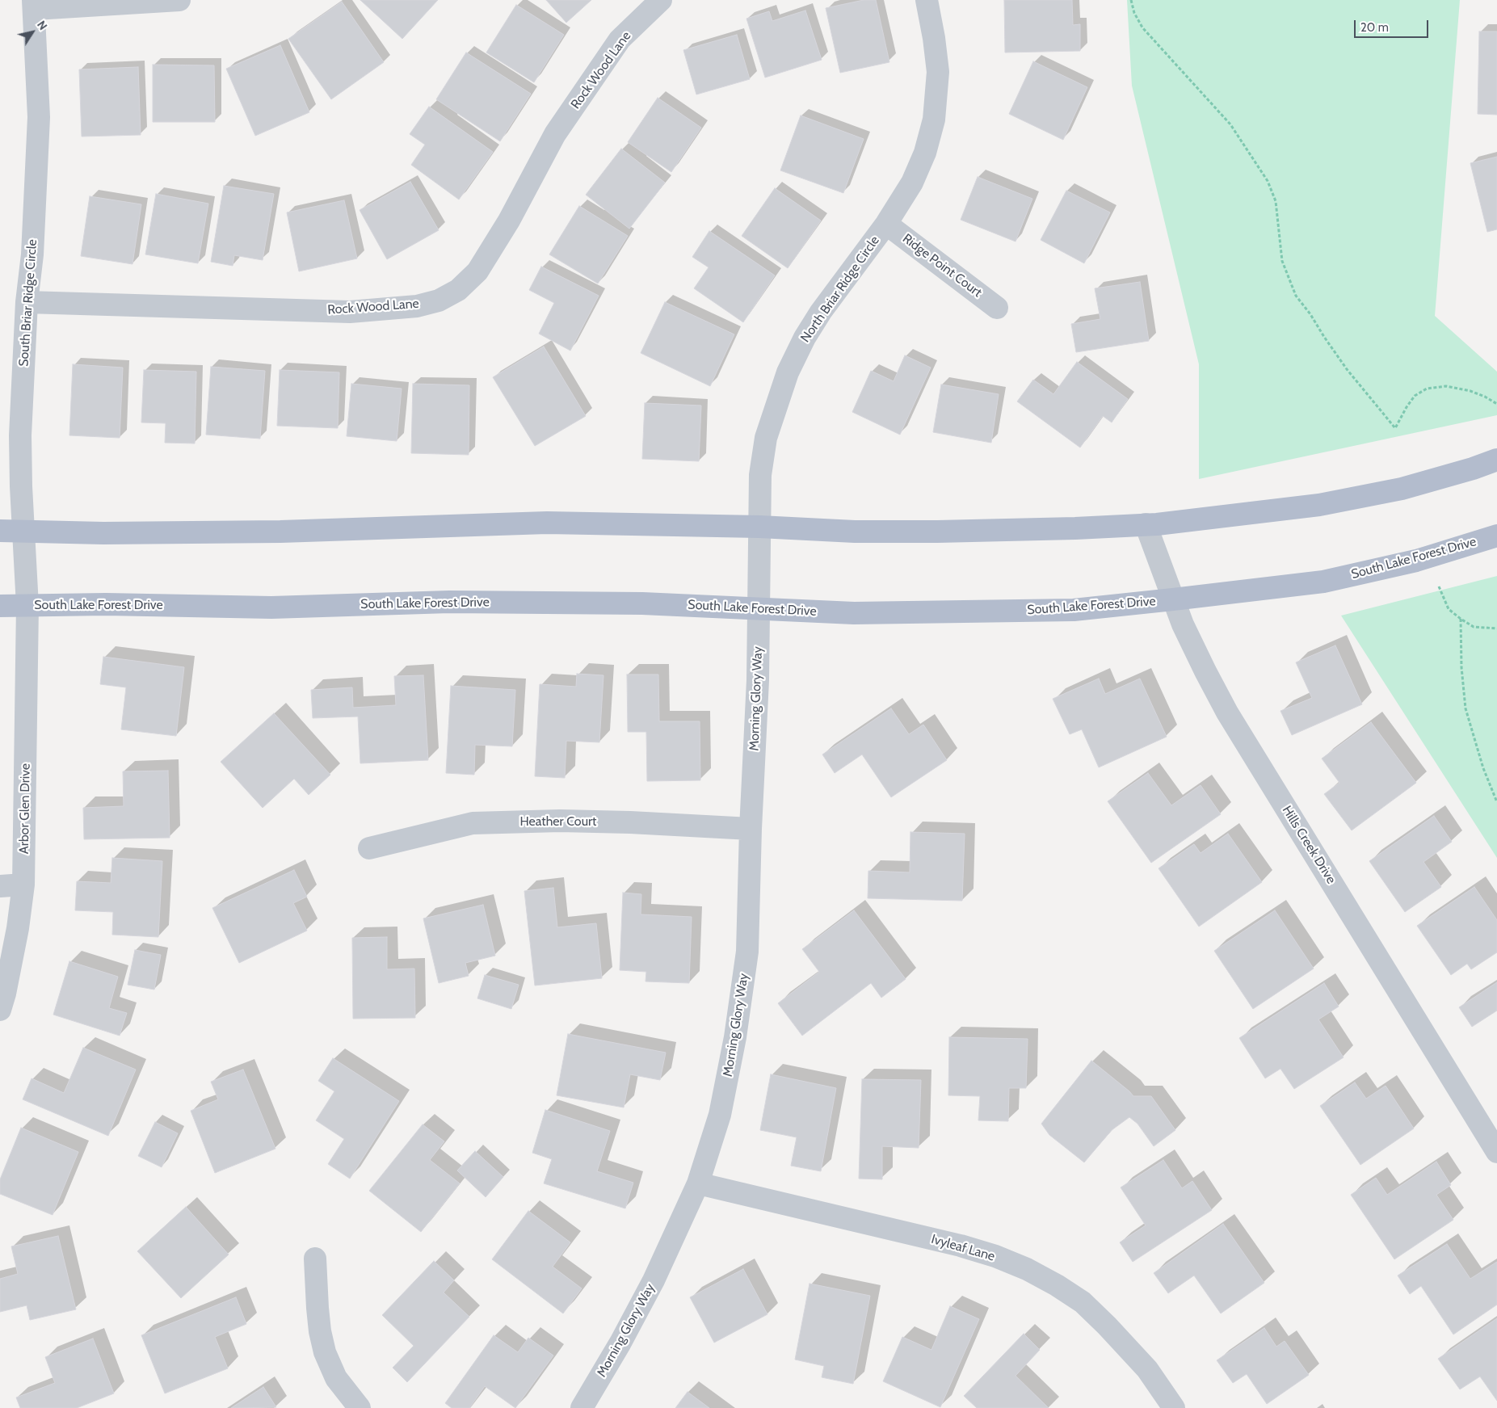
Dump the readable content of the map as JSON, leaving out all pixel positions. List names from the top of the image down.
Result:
{
  "streets": {
    "main road": ["South Lake Forest Drive"],
    "street": [
      "Rock Wood Lane",
      "Ridge Point Court",
      "North Briar Ridge Circle",
      "South Briar Ridge Circle",
      "Morning Glory Way",
      "Arbor Glen Drive",
      "Heather Court",
      "Hills Creek Drive",
      "Ivyleaf Lane"
    ]
  },
  "crossings": [
    ["Rock Wood Lane", "South Briar Ridge Circle"],
    ["Ridge Point Court", "North Briar Ridge Circle"],
    ["North Briar Ridge Circle", "South Lake Forest Drive"],
    ["North Briar Ridge Circle", "Morning Glory Way"],
    ["South Briar Ridge Circle", "South Lake Forest Drive"],
    ["South Briar Ridge Circle", "Arbor Glen Drive"],
    ["South Lake Forest Drive", "Morning Glory Way"],
    ["South Lake Forest Drive", "Arbor Glen Drive"],
    ["South Lake Forest Drive", "Hills Creek Drive"],
    ["Morning Glory Way", "Heather Court"],
    ["Morning Glory Way", "Ivyleaf Lane"]
  ],
  "scale_bar": "20 m",
  "north": "top right"
}
